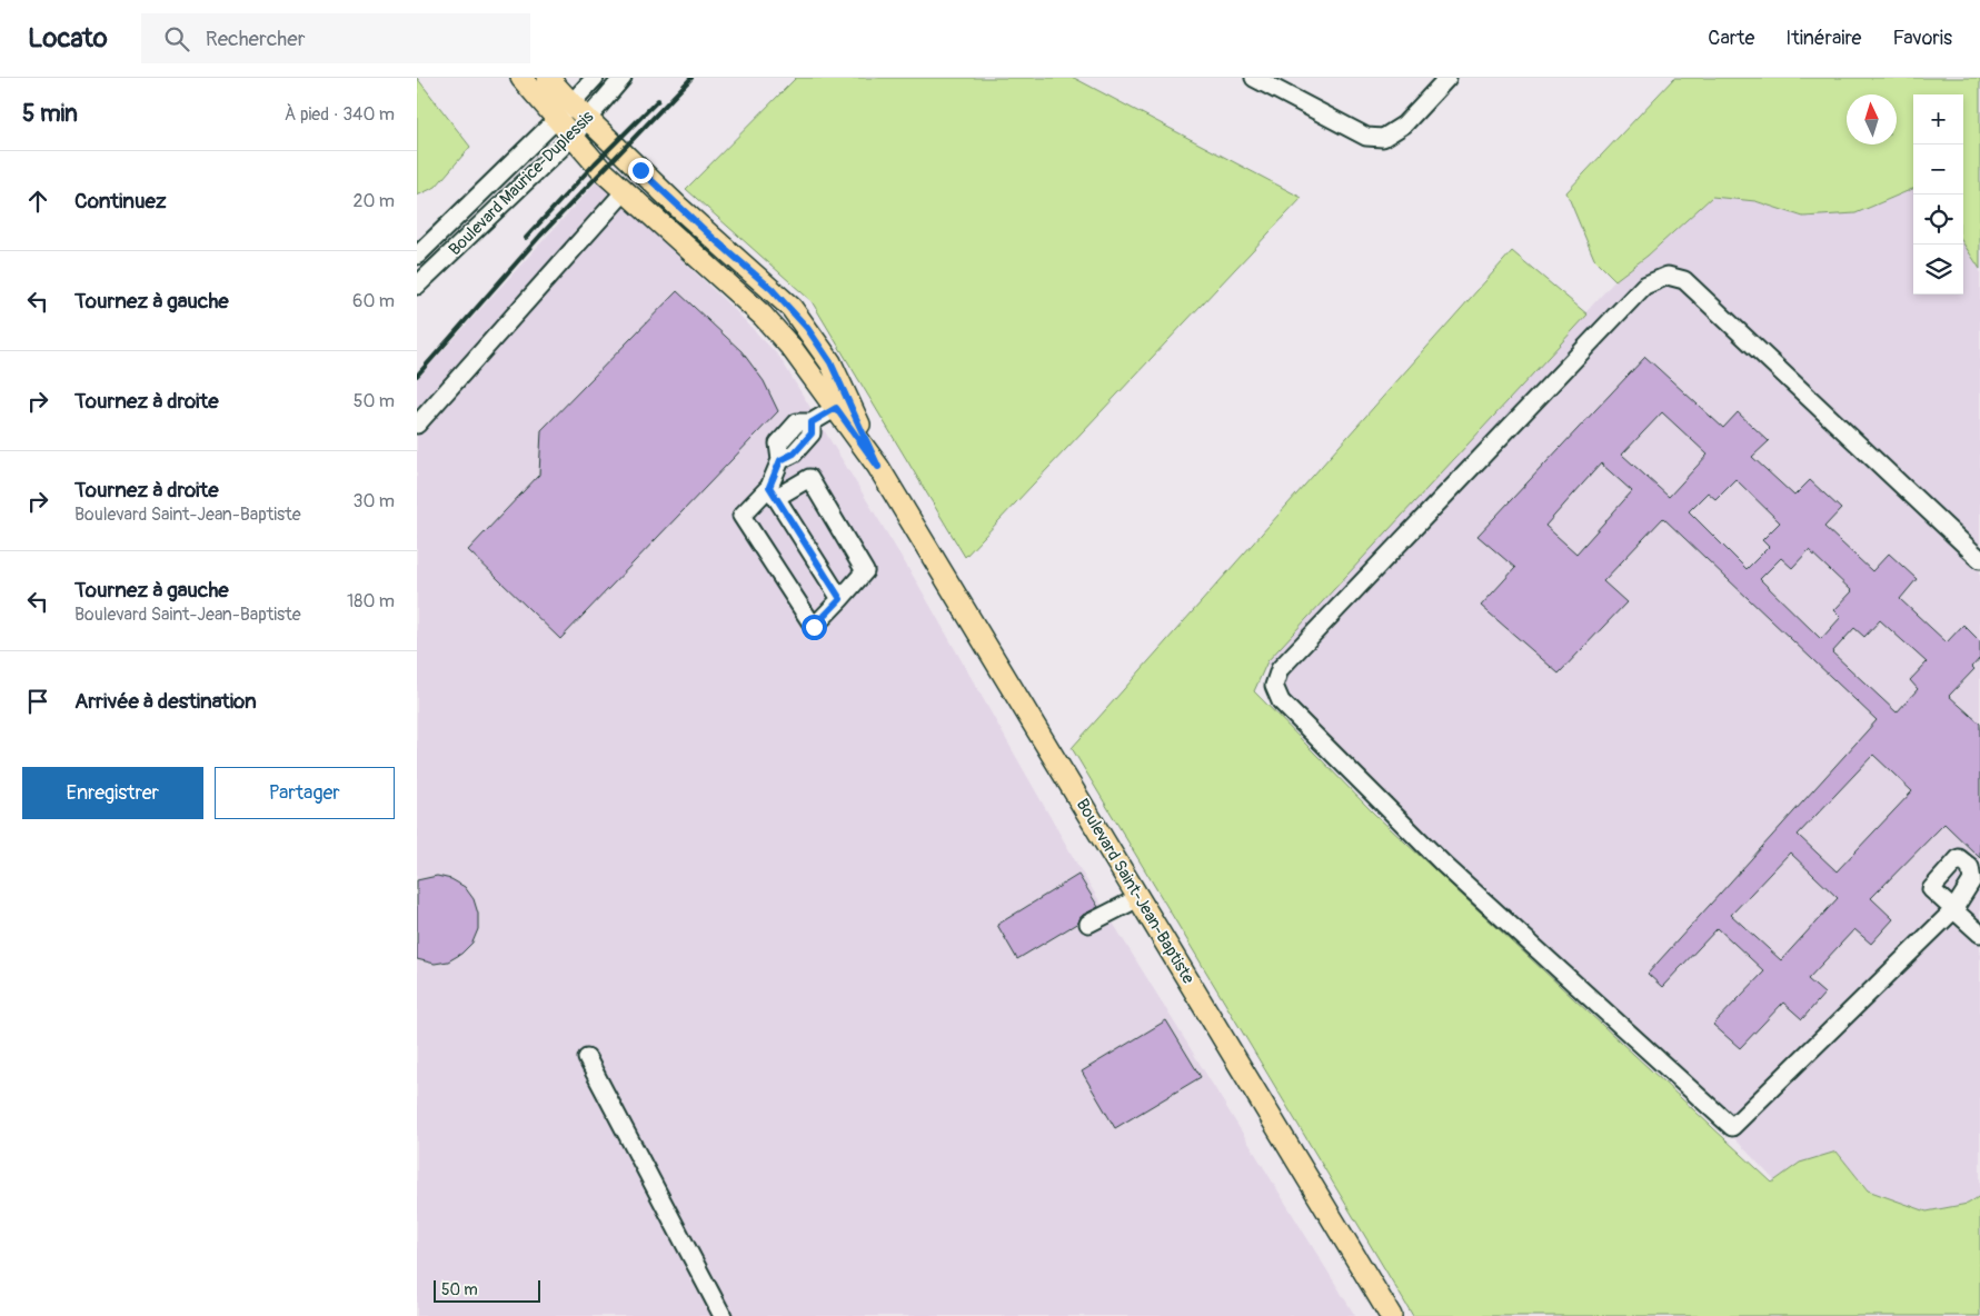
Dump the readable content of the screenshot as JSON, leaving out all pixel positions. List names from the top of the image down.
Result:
{
  "streets": {
    "main road": ["Boulevard Saint-Jean-Baptiste"],
    "street": ["Boulevard Maurice-Duplessis"]
  },
  "crossings": [
    ["Boulevard Maurice-Duplessis", "Boulevard Saint-Jean-Baptiste"]
  ],
  "scale_bar": "50 m",
  "north": "top",
  "page": {
    "header": "Locato",
    "search": "Rechercher",
    "nav": ["Carte", "Itinéraire", "Favoris"],
    "heading": ["5 min", "À pied · 340 m"],
    "map_buttons": ["+", "−"],
    "list": [
      ["Continuez", "20 m"],
      ["Tournez à gauche", "60 m"],
      ["Tournez à droite", "50 m"],
      ["Tournez à droite", "Boulevard Saint-Jean-Baptiste", "30 m"],
      ["Tournez à gauche", "Boulevard Saint-Jean-Baptiste", "180 m"],
      "Arrivée à destination"
    ],
    "buttons": ["Enregistrer", "Partager"],
    "scale": "50 m"
  }
}
